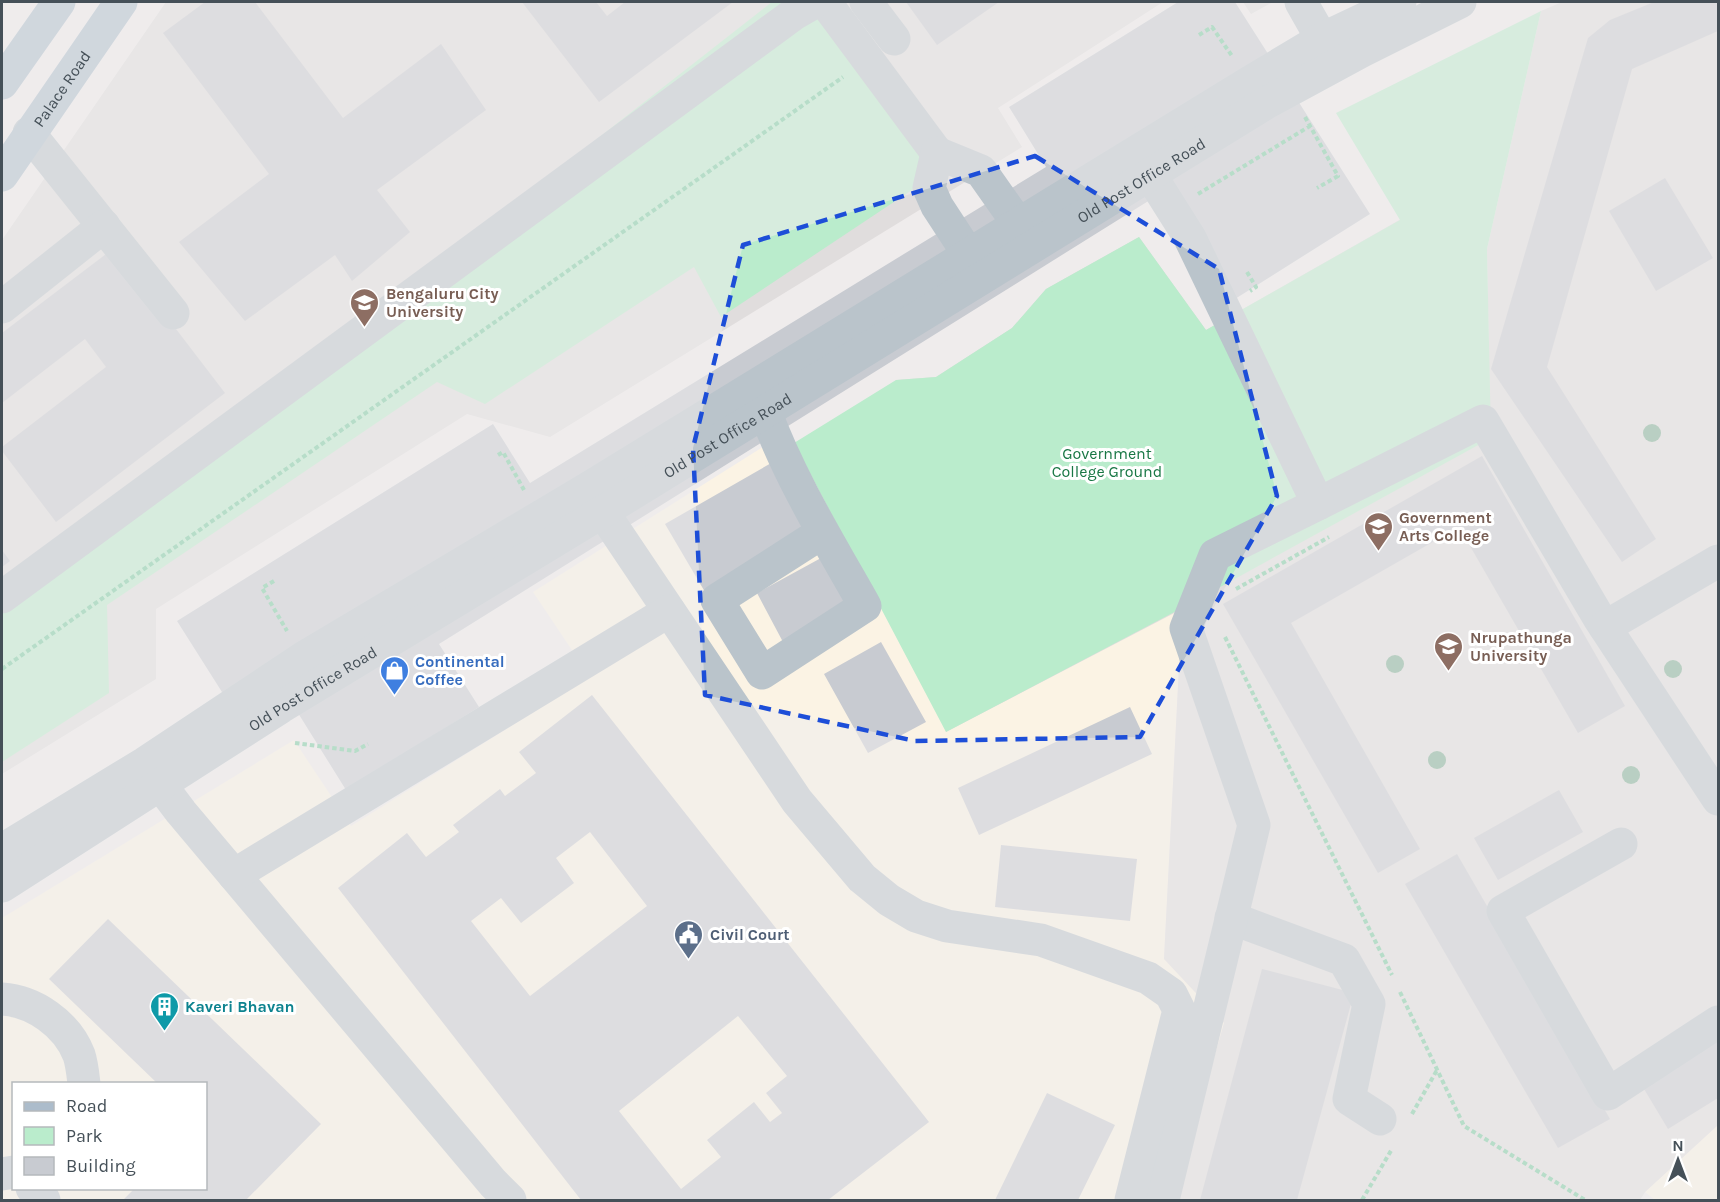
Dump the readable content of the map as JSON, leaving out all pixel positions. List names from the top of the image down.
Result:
{
  "streets": {
    "main road": ["Palace Road"],
    "street": ["Old Post Office Road"]
  },
  "parks": ["Government College Ground"],
  "places": {
    "school or university": ["Bengaluru City University", "Government Arts College", "Nrupathunga University"],
    "shop": ["Continental Coffee"],
    "public building": ["Civil Court"],
    "building": ["Kaveri Bhavan"]
  },
  "legend": ["Road", "Park", "Building"],
  "north": "top"
}
